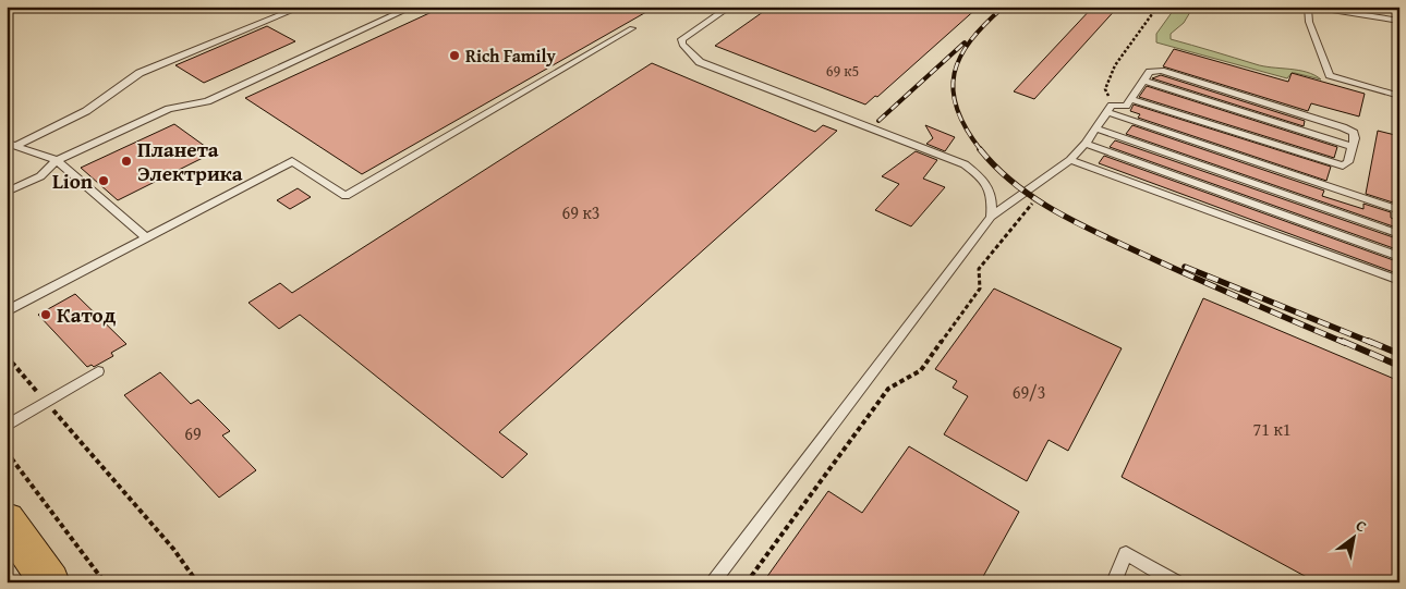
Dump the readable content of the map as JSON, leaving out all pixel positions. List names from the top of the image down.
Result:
{
  "places": [
    "Rich Family",
    "Планета Электрика",
    "Lion",
    "Катод"
  ],
  "house_numbers": [
    "69 к5",
    "69 к3",
    "69/3",
    "71 к1",
    "69"
  ],
  "north": "top right"
}
